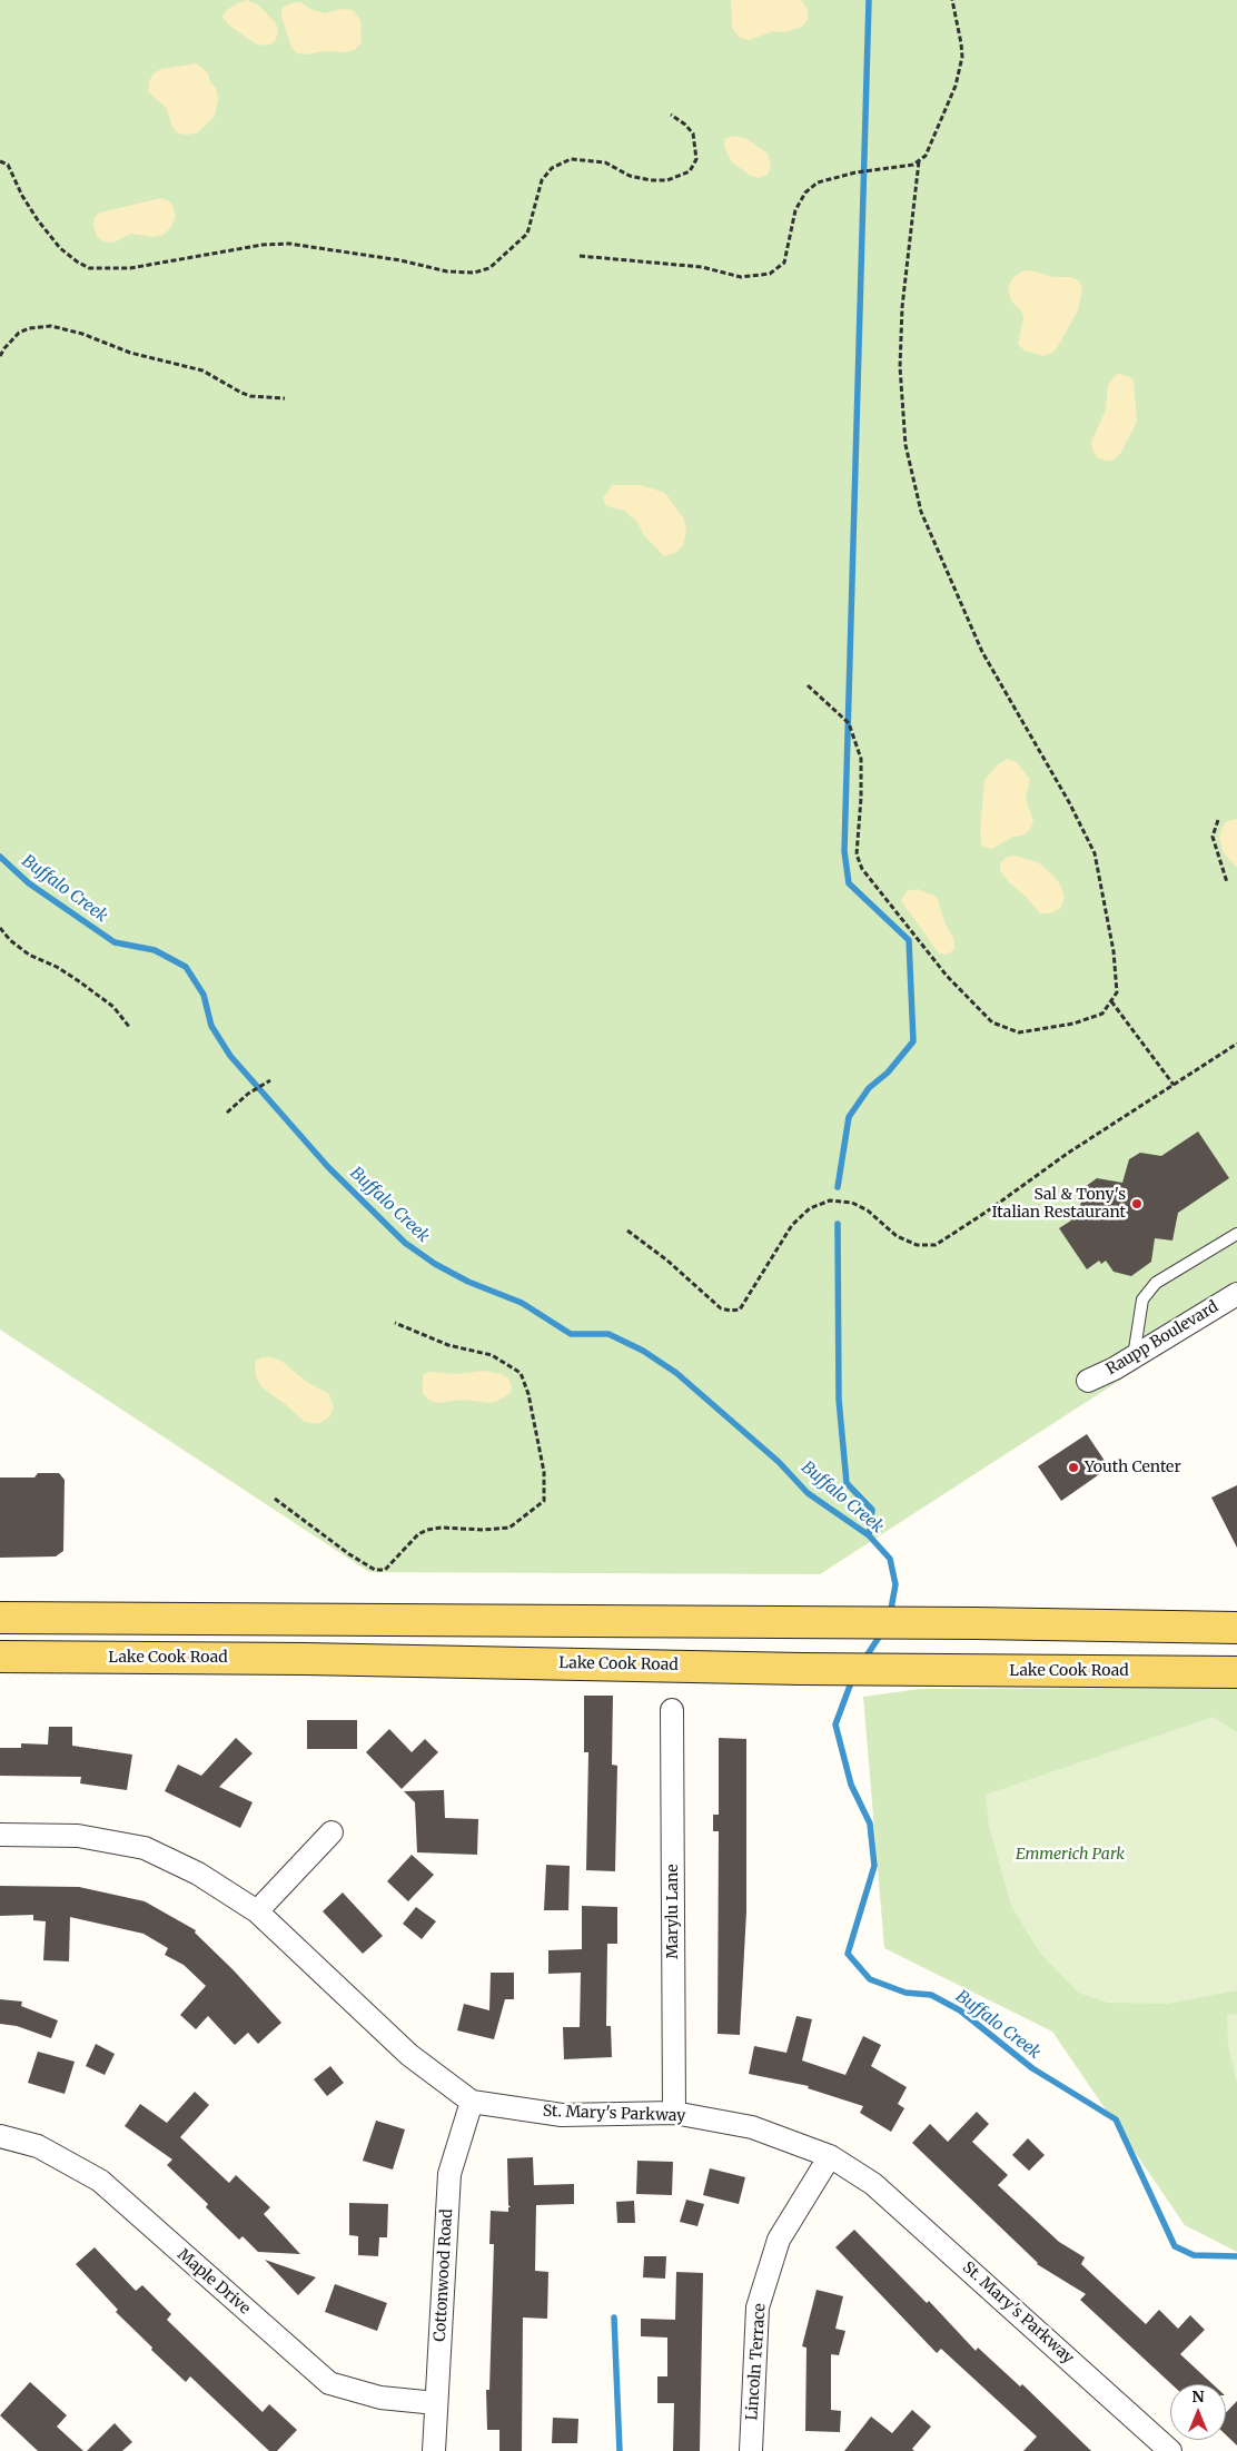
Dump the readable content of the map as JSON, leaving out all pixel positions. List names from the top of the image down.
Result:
{
  "streets": {
    "main road": ["Lake Cook Road"],
    "street": [
      "Raupp Boulevard",
      "Marylu Lane",
      "St. Mary's Parkway",
      "Cottonwood Road",
      "Maple Drive",
      "Lincoln Terrace"
    ]
  },
  "crossings": [
    ["Marylu Lane", "St. Mary's Parkway"],
    ["St. Mary's Parkway", "Cottonwood Road"],
    ["St. Mary's Parkway", "Lincoln Terrace"],
    ["Cottonwood Road", "Maple Drive"]
  ],
  "water": ["Buffalo Creek"],
  "parks": ["Emmerich Park"],
  "places": ["Sal & Tony's Italian Restaurant", "Youth Center"],
  "north": "top"
}
